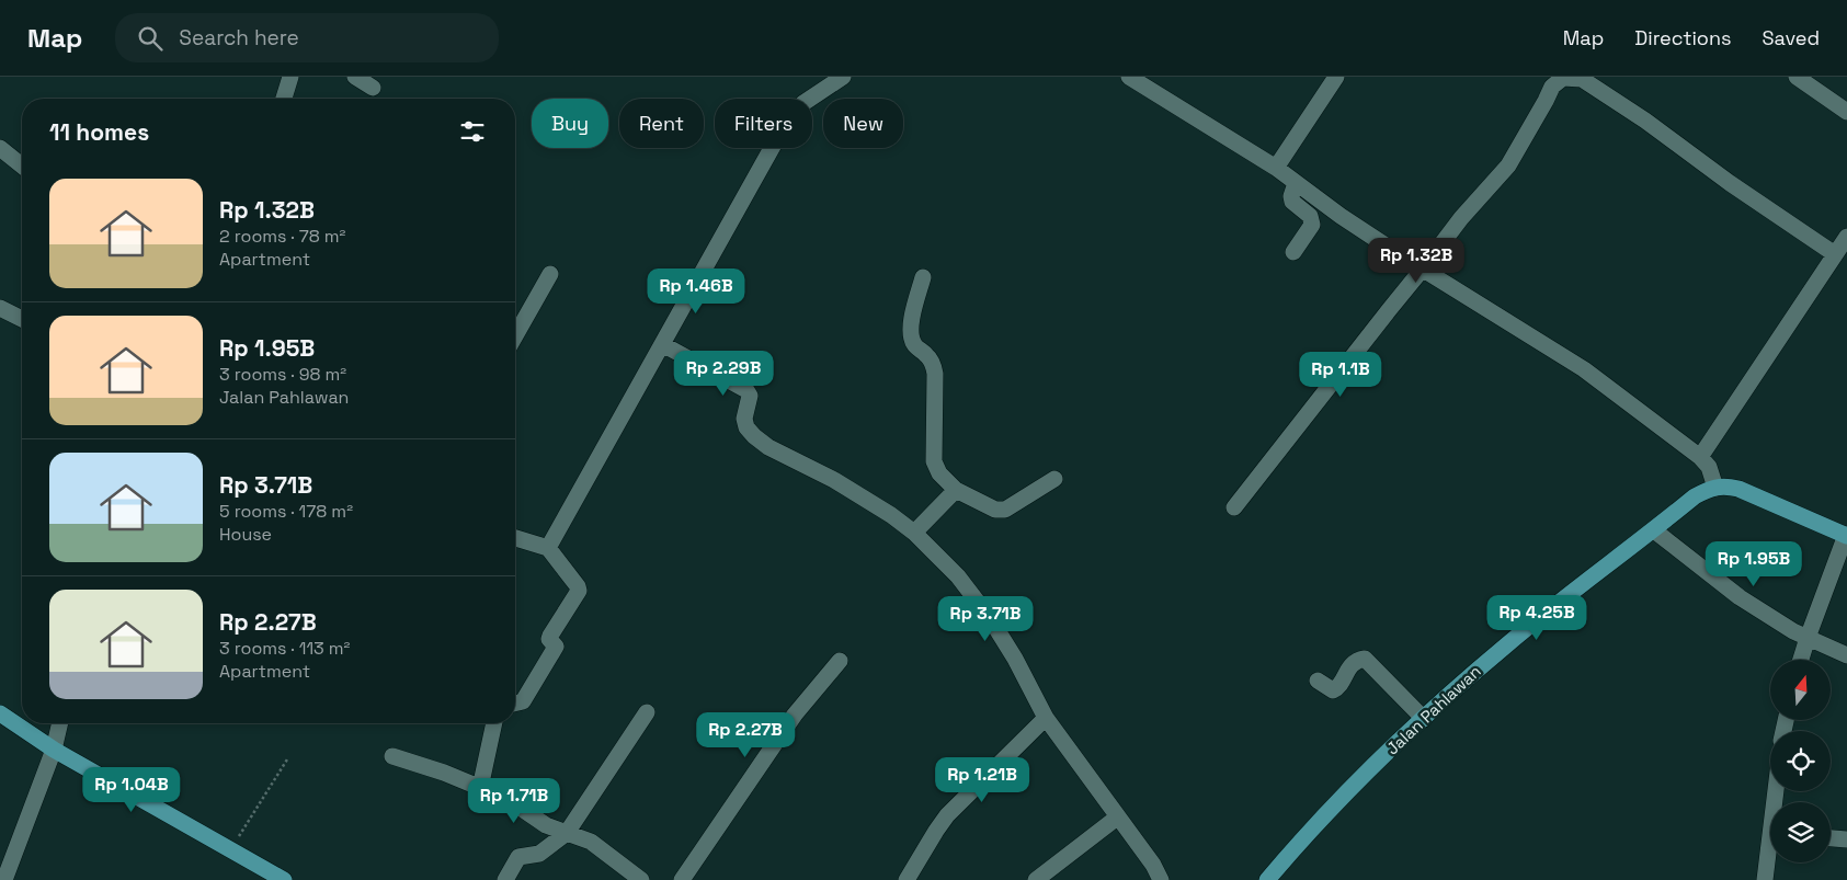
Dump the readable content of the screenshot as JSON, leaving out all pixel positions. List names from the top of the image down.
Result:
{
  "streets": {
    "main road": ["Jalan Pahlawan"]
  },
  "north": "top",
  "page": {
    "header": "Map",
    "search": "Search here",
    "nav": ["Map", "Directions", "Saved"],
    "chip": [
      "Buy",
      "Rent",
      "Filters",
      "New"
    ],
    "heading": "11 homes",
    "list": [
      {
        "name": "Rp 1.32B",
        "note": "2 rooms · 78 m² · Apartment"
      },
      {
        "name": "Rp 1.95B",
        "note": "3 rooms · 98 m² · Jalan Pahlawan"
      },
      {
        "name": "Rp 3.71B",
        "note": "5 rooms · 178 m² · House"
      },
      {
        "name": "Rp 2.27B",
        "note": "3 rooms · 113 m² · Apartment"
      }
    ],
    "price": [
      "Rp 1.32B",
      "Rp 1.46B",
      "Rp 2.29B",
      "Rp 1.1B",
      "Rp 1.95B",
      "Rp 4.25B",
      "Rp 3.71B",
      "Rp 2.27B",
      "Rp 1.21B",
      "Rp 1.04B",
      "Rp 1.71B"
    ]
  }
}
